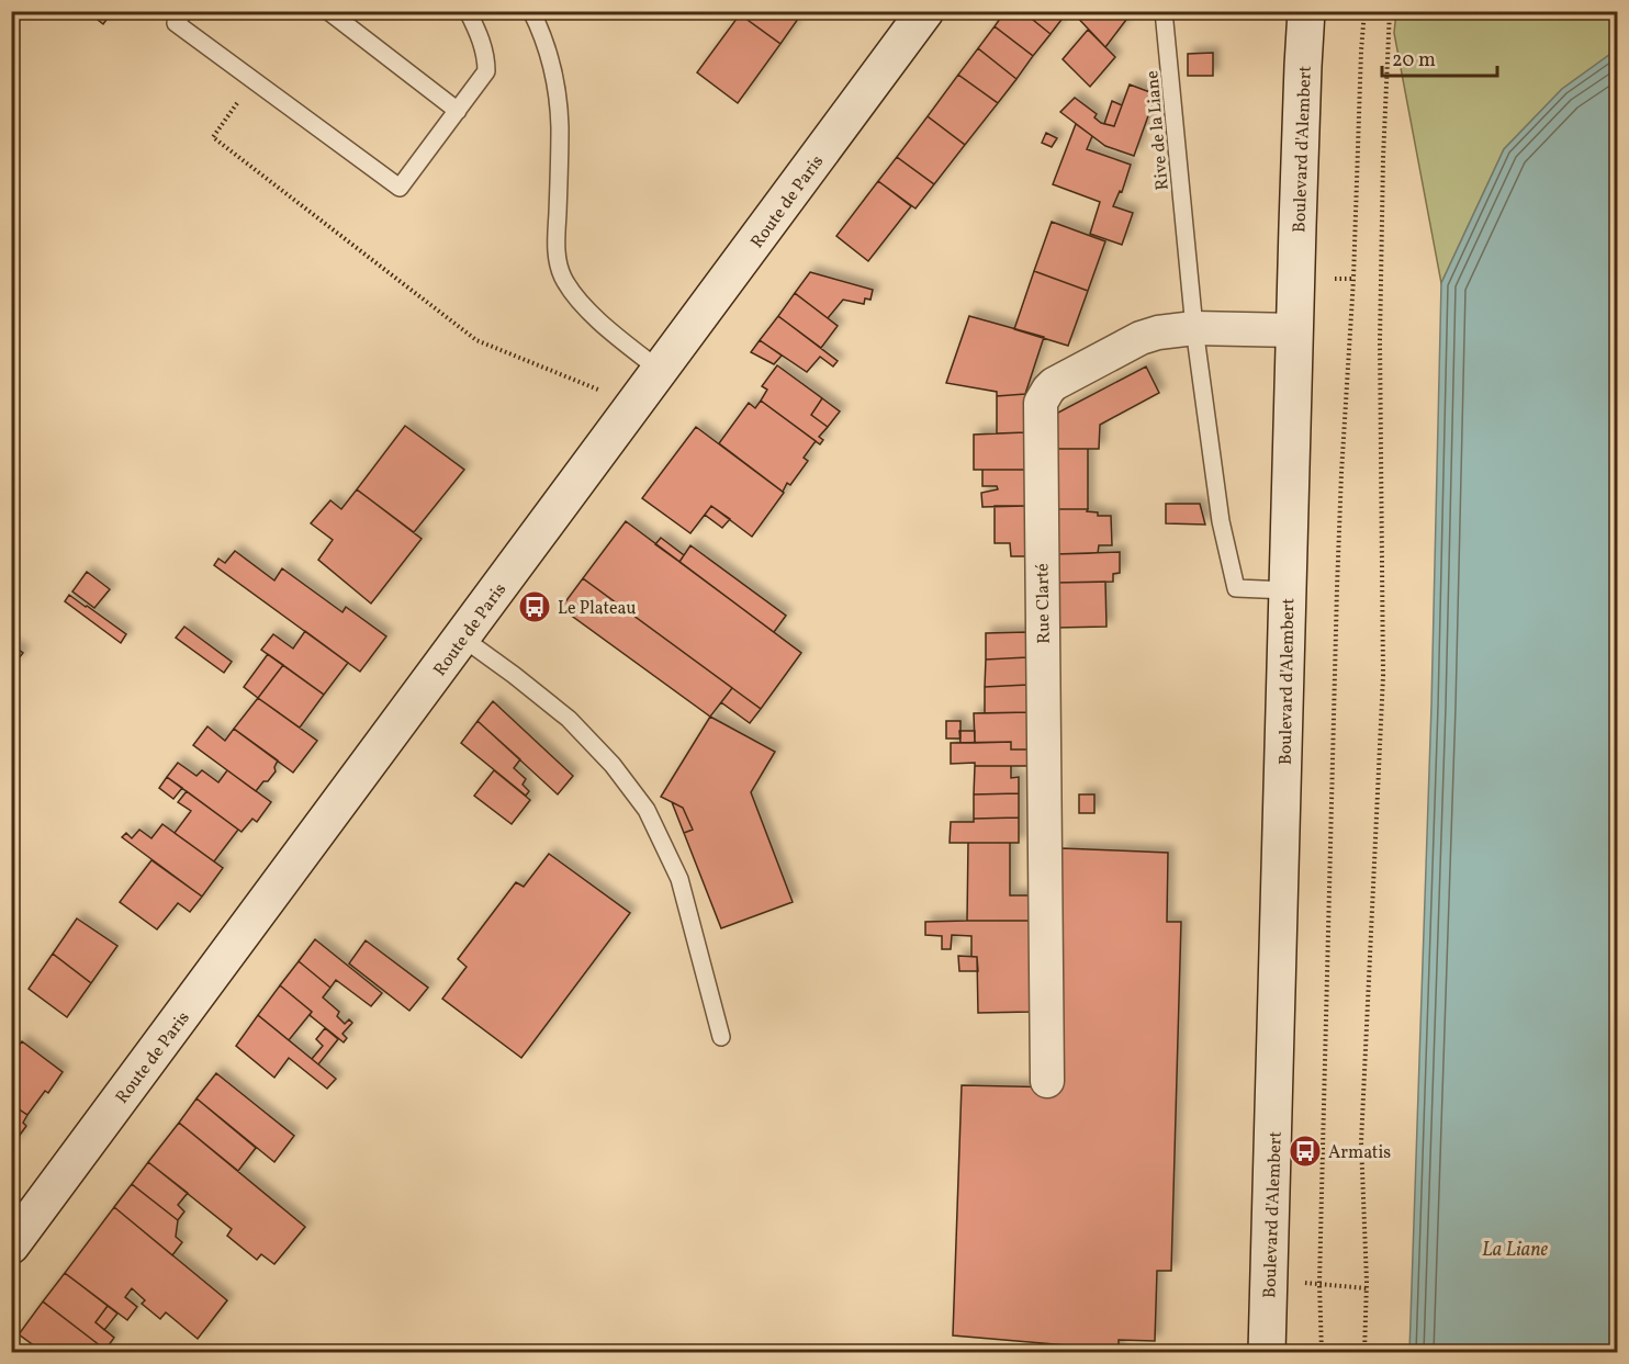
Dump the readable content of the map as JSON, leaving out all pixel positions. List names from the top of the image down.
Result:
{
  "streets": {
    "main road": ["Boulevard d'Alembert", "Route de Paris"],
    "street": ["Rue Clarté"],
    "lane": ["Rive de la Liane"]
  },
  "crossings": [
    ["Rive de la Liane", "Boulevard d'Alembert"],
    ["Rive de la Liane", "Rue Clarté"],
    ["Boulevard d'Alembert", "Rue Clarté"]
  ],
  "water": ["La Liane"],
  "places": {
    "bus stop": ["Le Plateau", "Armatis"]
  },
  "scale_bar": "20 m"
}
